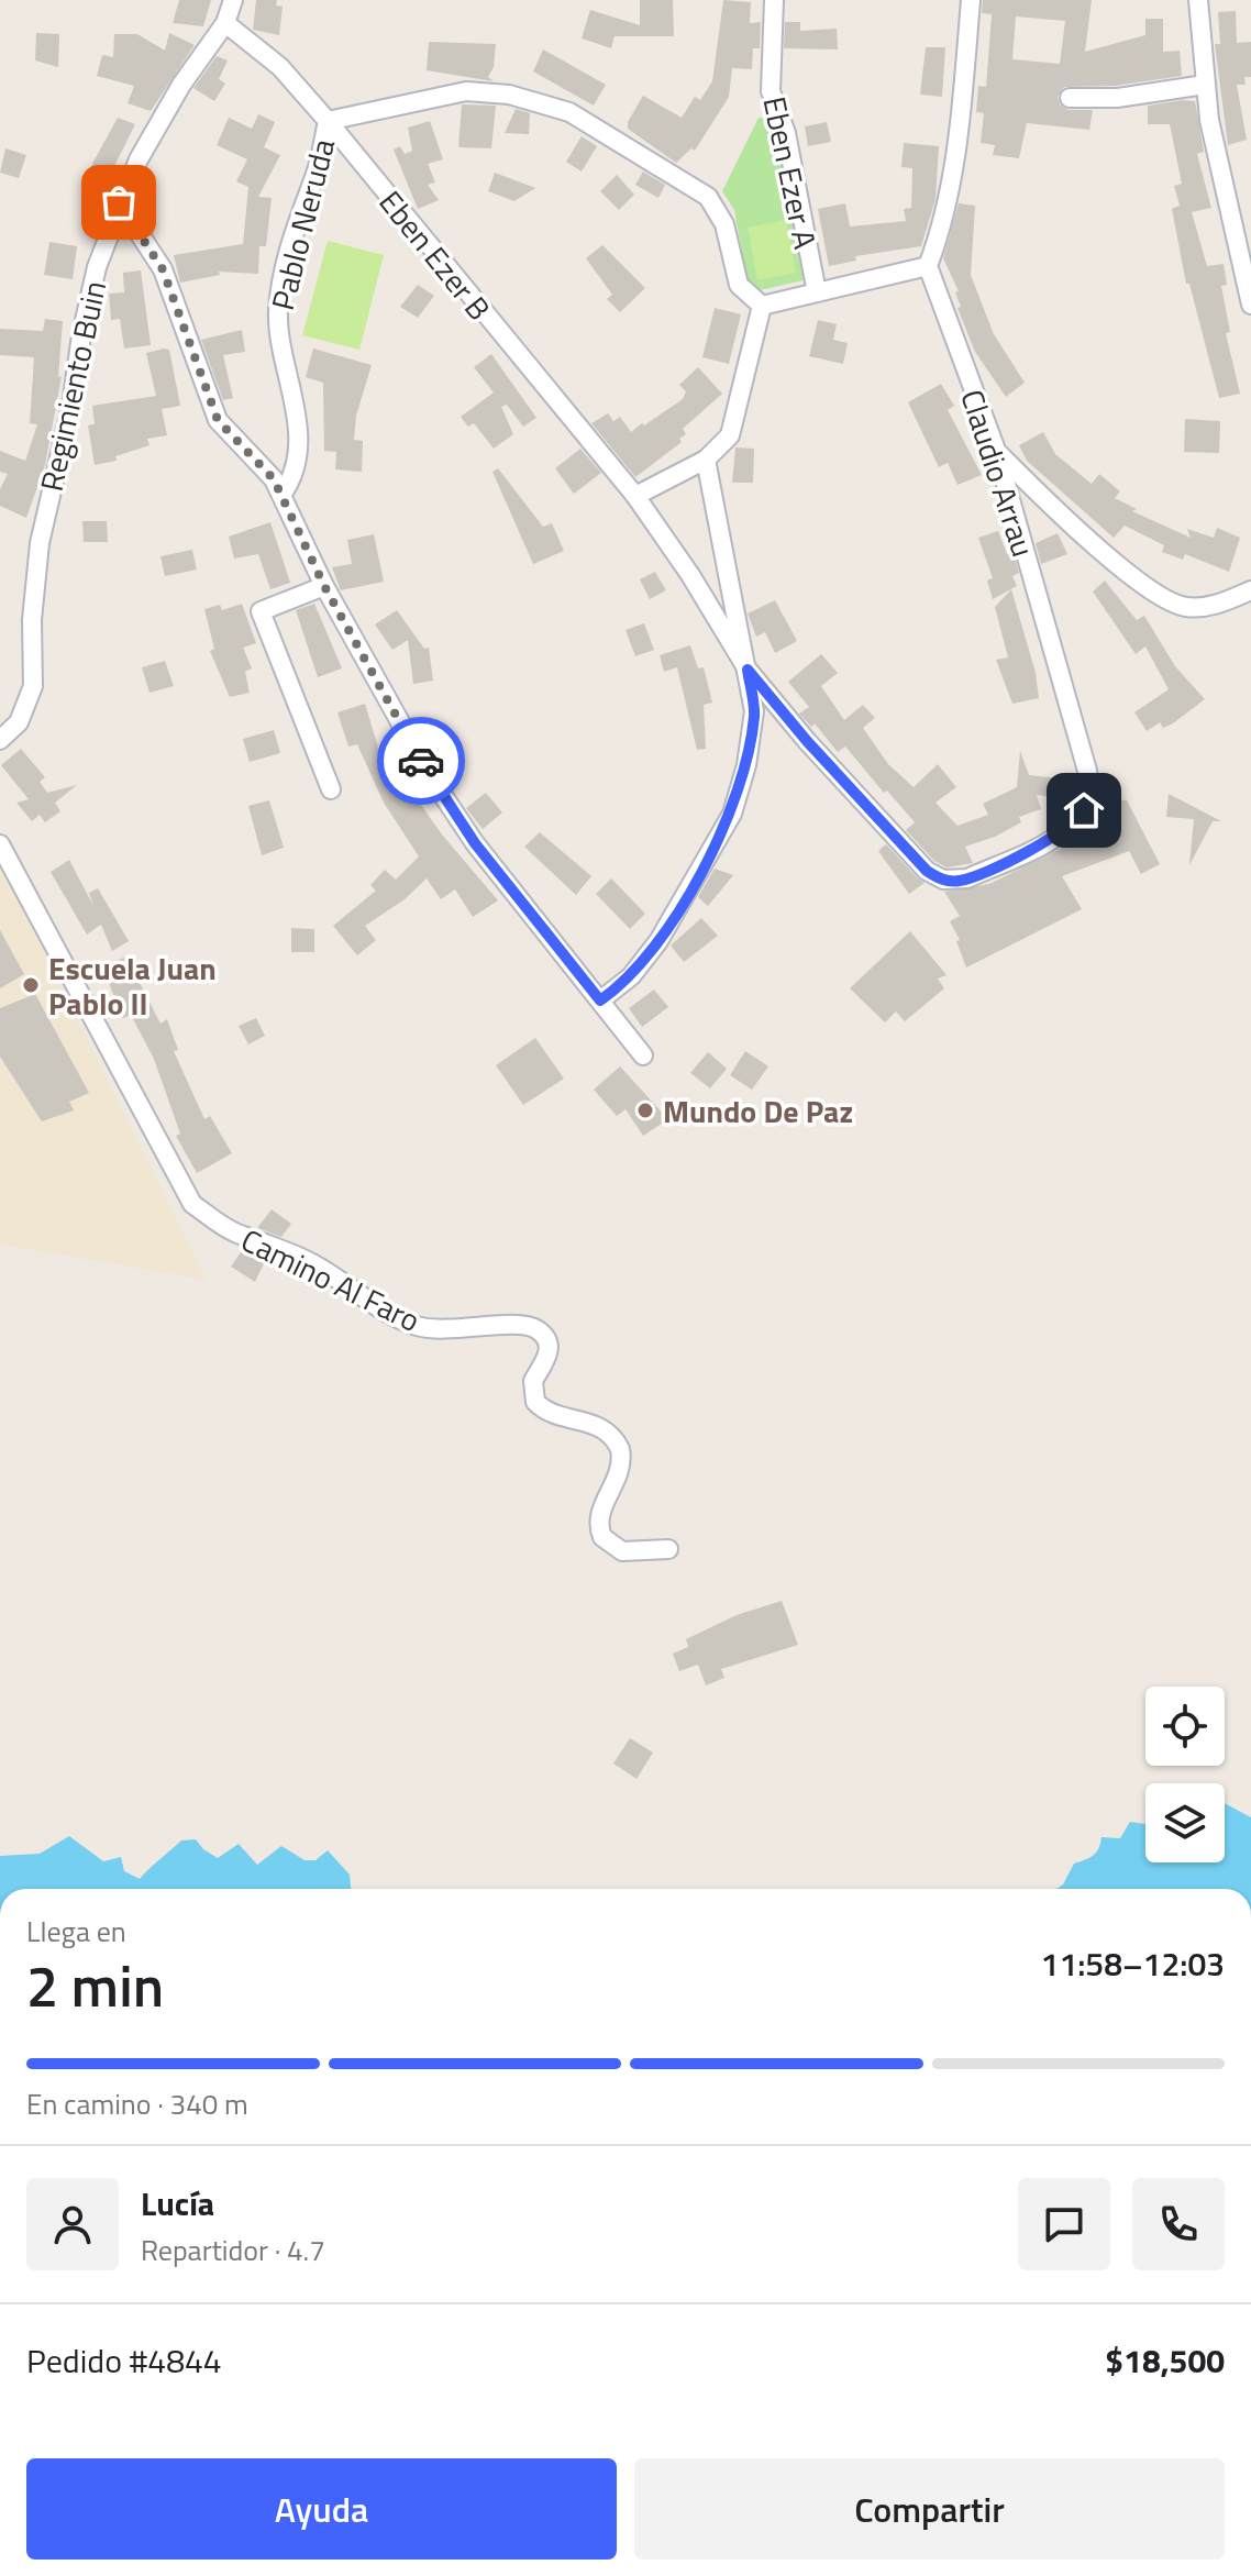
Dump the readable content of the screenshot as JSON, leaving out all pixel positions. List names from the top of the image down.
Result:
{
  "streets": {
    "street": [
      "Eben Ezer A",
      "Pablo Neruda",
      "Eben Ezer B",
      "Regimiento Buin",
      "Claudio Arrau",
      "Camino Al Faro"
    ]
  },
  "crossings": [
    ["Eben Ezer A", "Claudio Arrau"],
    ["Pablo Neruda", "Eben Ezer B"],
    ["Eben Ezer B", "Regimiento Buin"],
    ["Eben Ezer B", "Claudio Arrau"]
  ],
  "places": ["Escuela Juan Pablo II", "Mundo De Paz"],
  "page": {
    "heading": ["2 min", "Llega en", "11:58–12:03"],
    "panel": [
      "Lucía",
      "Repartidor · 4.7",
      "Pedido #4844",
      "$18,500"
    ],
    "bar": "En camino · 340 m",
    "buttons": ["Ayuda", "Compartir"]
  }
}
